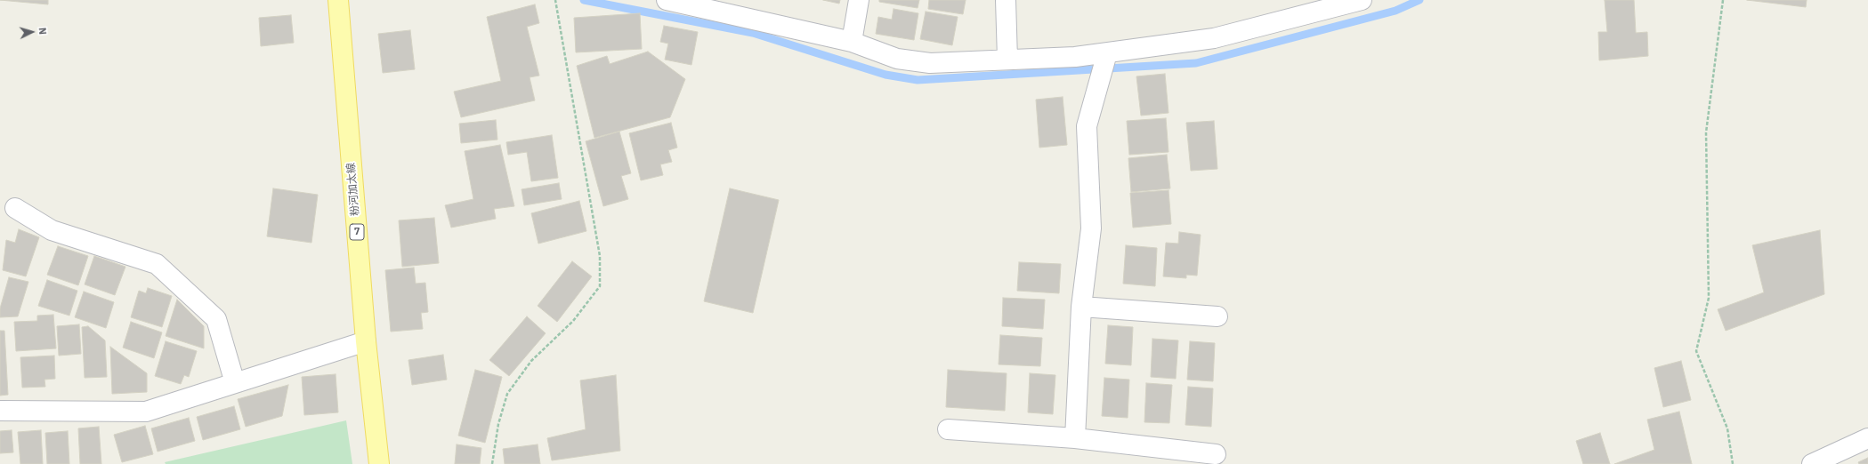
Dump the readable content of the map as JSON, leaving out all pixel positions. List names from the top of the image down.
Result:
{
  "streets": {
    "main road": ["粉河加太線", "7"]
  },
  "north": "right"
}
